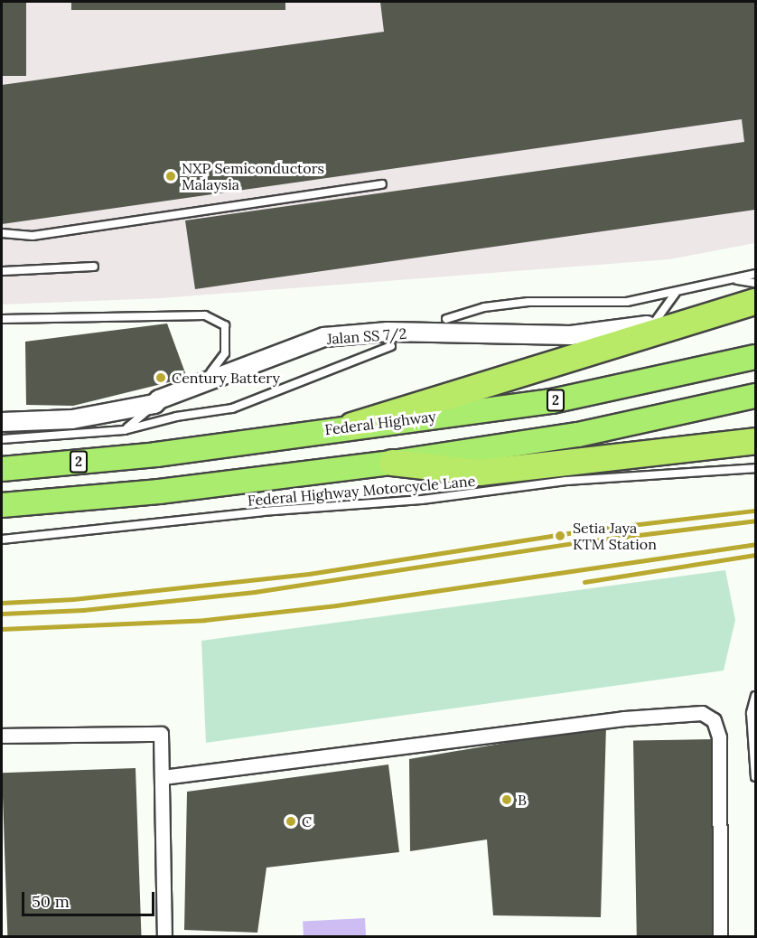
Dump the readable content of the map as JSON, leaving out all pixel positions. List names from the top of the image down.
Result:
{
  "streets": {
    "highway": ["2", "Federal Highway"],
    "street": ["Jalan SS 7/2"],
    "lane": ["Federal Highway Motorcycle Lane"]
  },
  "places": [
    "NXP Semiconductors Malaysia",
    "Century Battery",
    "Setia Jaya KTM Station",
    "B",
    "C"
  ],
  "scale_bar": "50 m"
}
